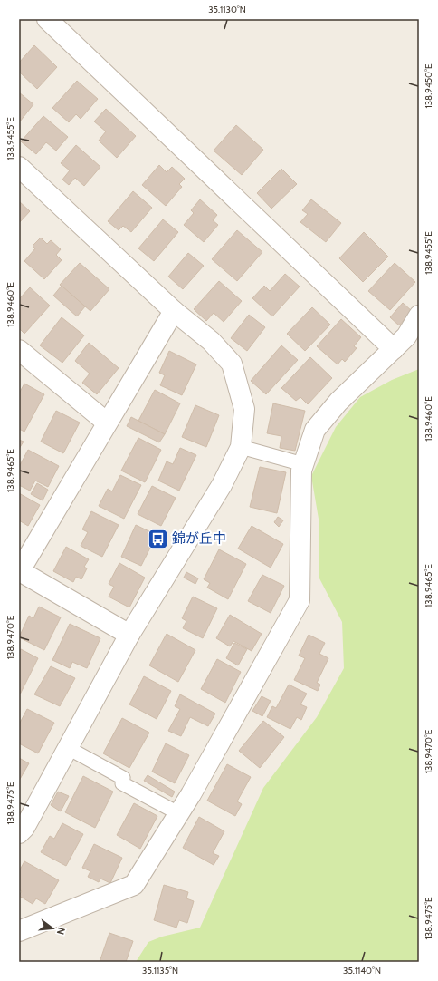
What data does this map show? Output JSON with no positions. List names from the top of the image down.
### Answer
{
  "places": {
    "bus stop": ["錦が丘中"]
  },
  "north": "right",
  "coordinates": [
    "35.1130°N",
    "138.9450°E",
    "138.9455°E",
    "138.9460°E",
    "138.9465°E",
    "138.9470°E",
    "138.9475°E",
    "35.1135°N",
    "35.1140°N"
  ]
}
